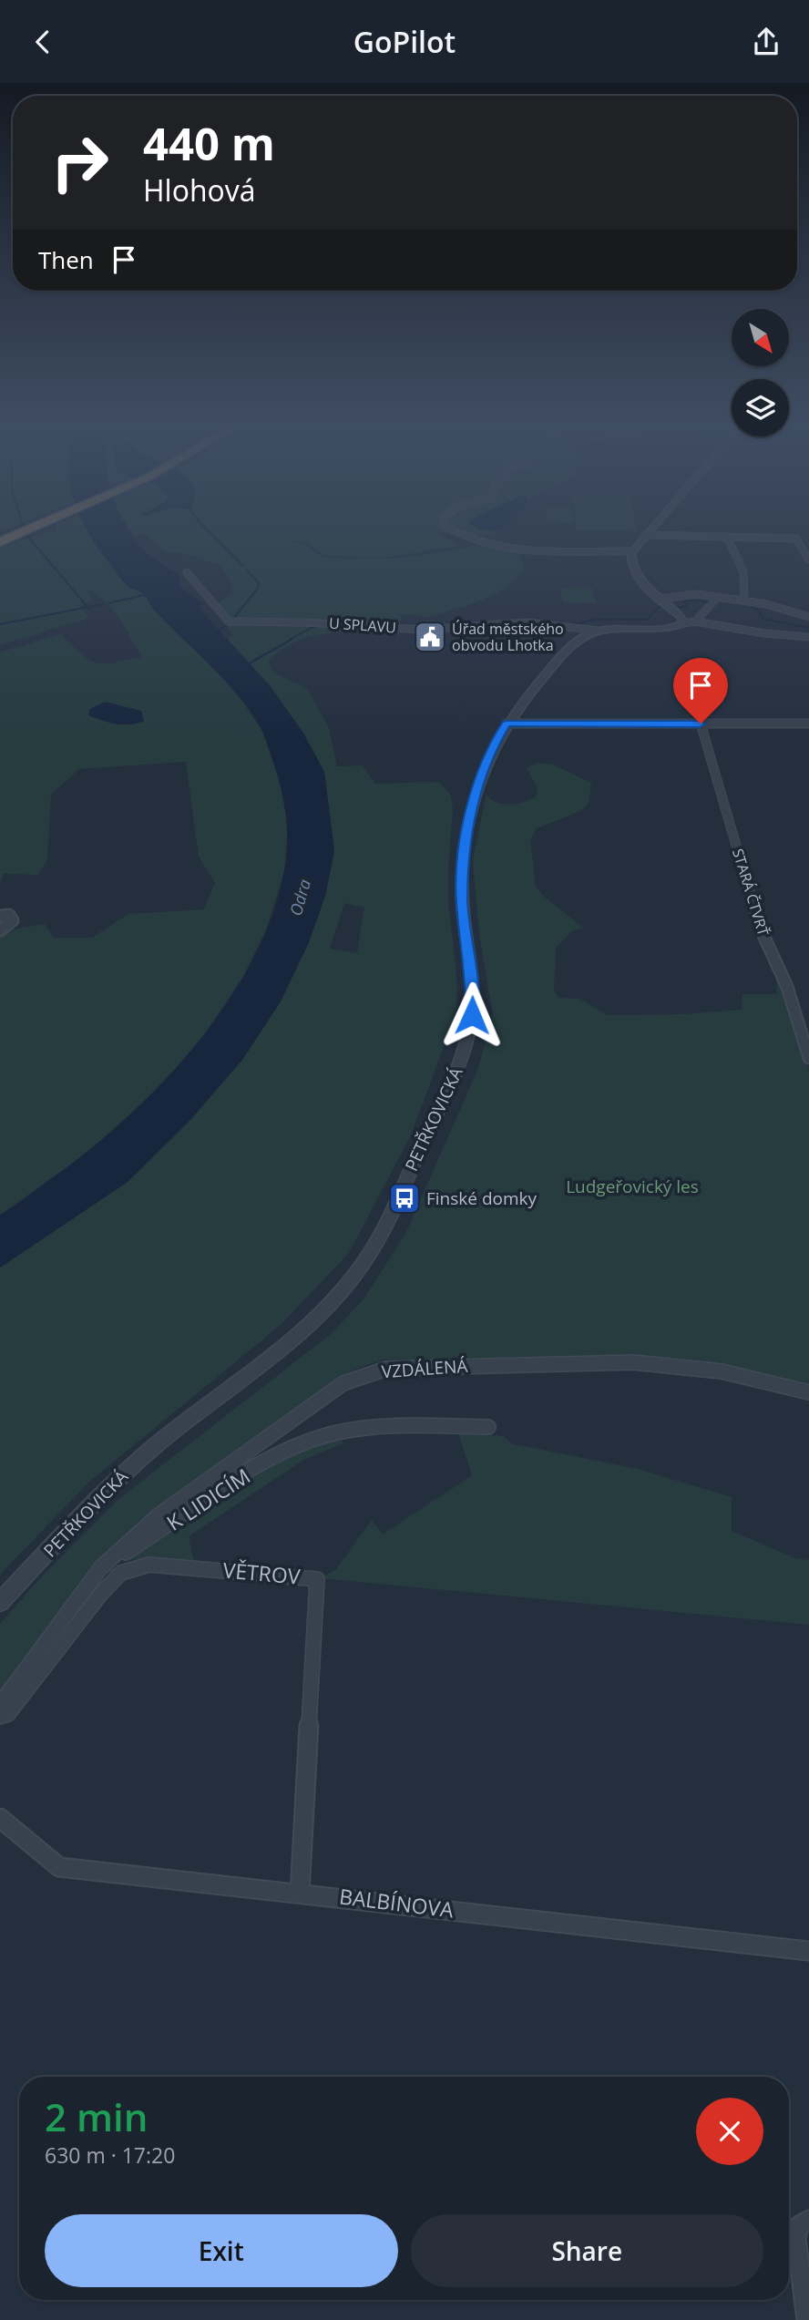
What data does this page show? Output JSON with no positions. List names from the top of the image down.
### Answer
{
  "streets": {
    "street": [
      "U SPLAVU",
      "STARÁ ČTVRŤ",
      "PETŘKOVICKÁ",
      "VZDÁLENÁ",
      "K LIDICÍM",
      "VĚTROV",
      "BALBÍNOVA"
    ]
  },
  "crossings": [
    ["U SPLAVU", "PETŘKOVICKÁ"],
    ["VZDÁLENÁ", "K LIDICÍM"],
    ["VĚTROV", "BALBÍNOVA"]
  ],
  "water": ["Odra"],
  "parks": ["Ludgeřovický les"],
  "places": {
    "public building": ["Úřad městského obvodu Lhotka"],
    "bus stop": ["Finské domky"]
  },
  "north": "bottom right",
  "page": {
    "header": "GoPilot",
    "turn": ["440 m", "Hlohová"],
    "then": "Then",
    "heading": ["2 min", "630 m · 17:20"],
    "buttons": ["Exit", "Share"]
  }
}
